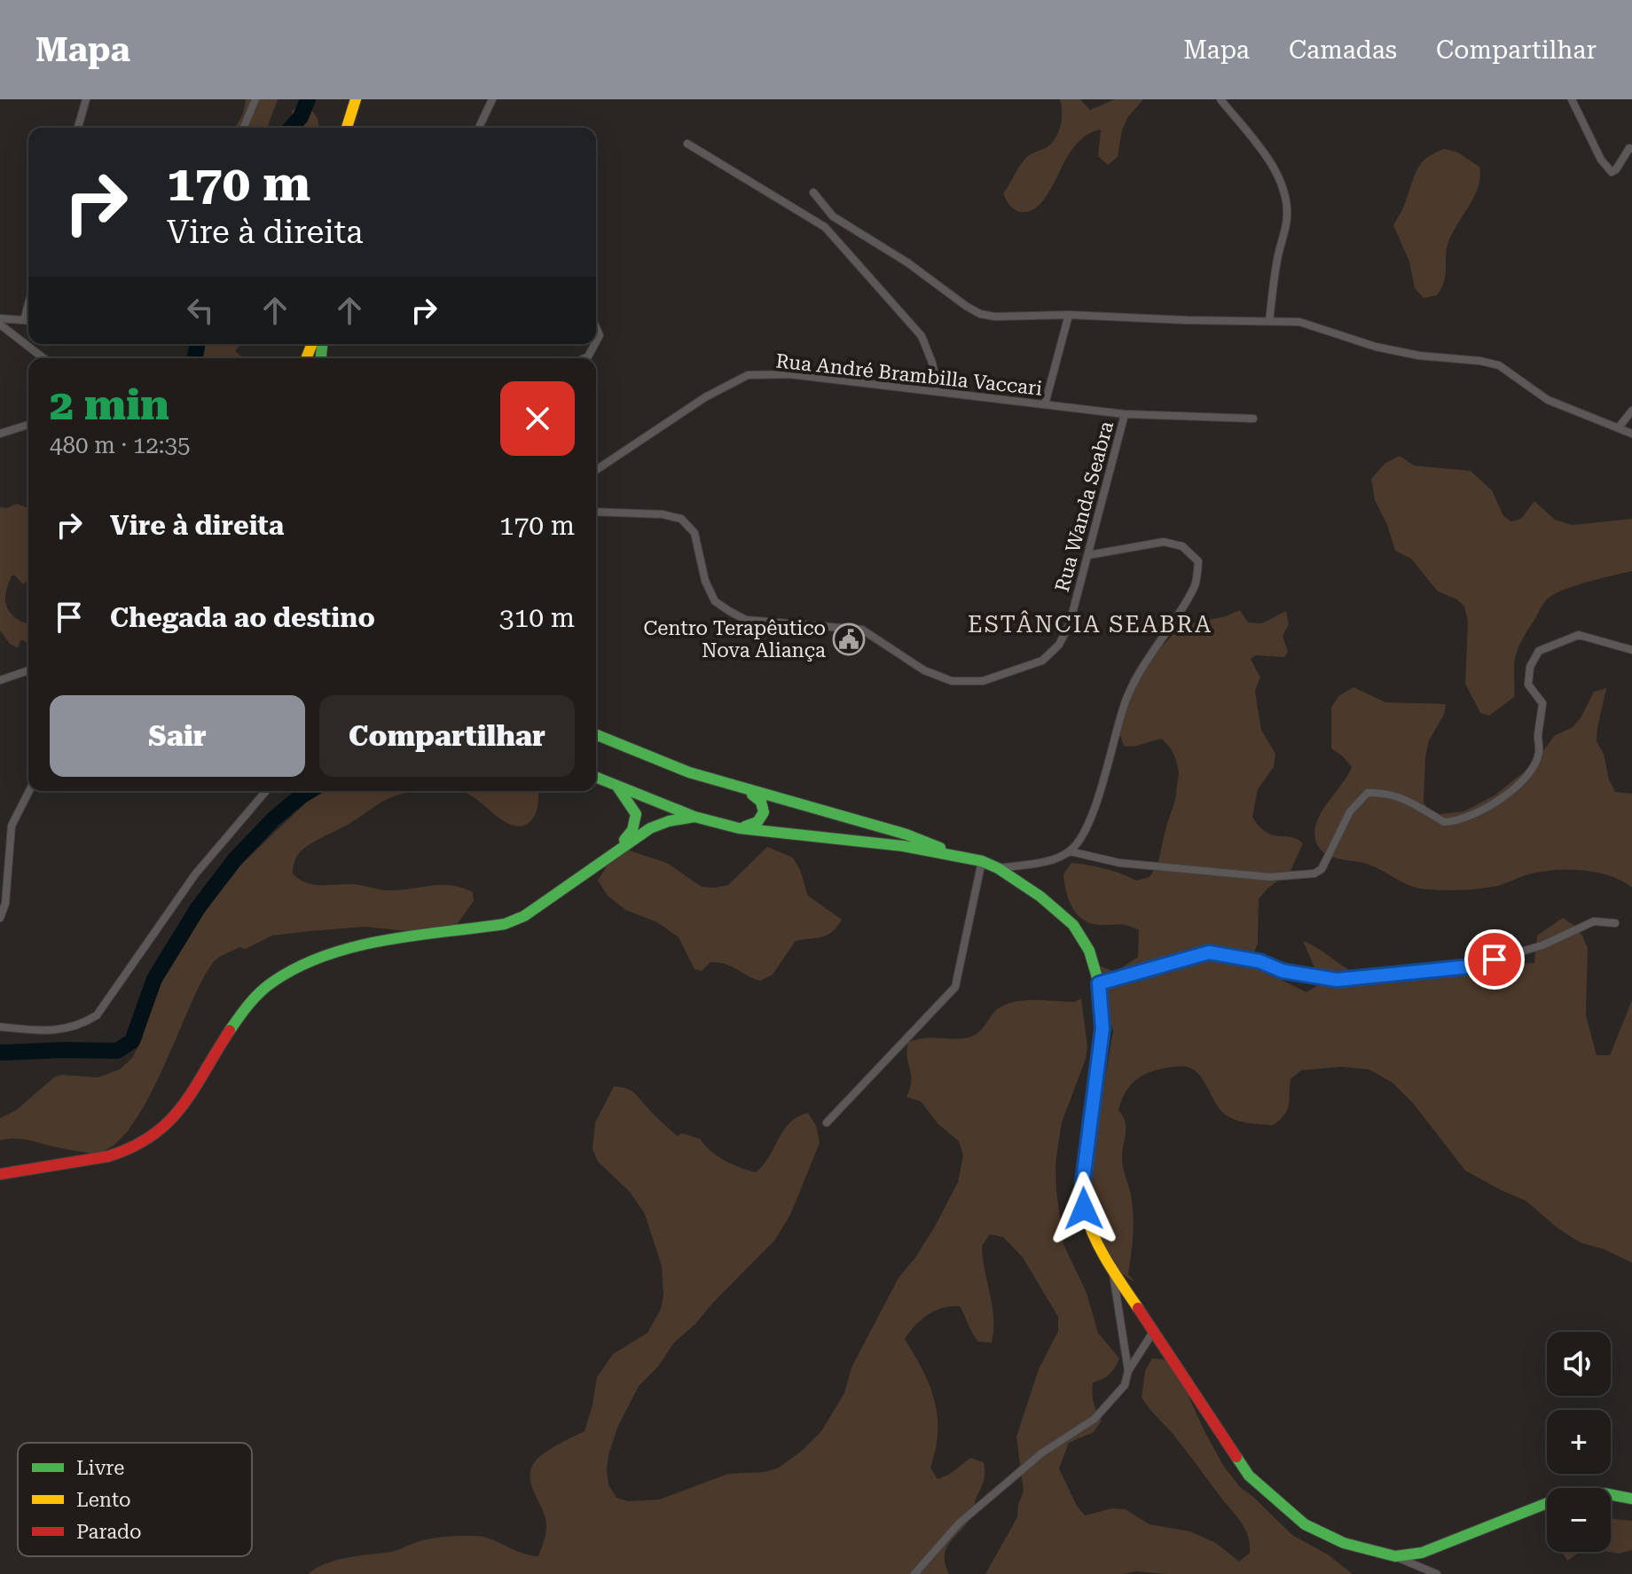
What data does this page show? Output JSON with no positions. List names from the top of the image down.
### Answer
{
  "streets": {
    "street": ["Rua André Brambilla Vaccari", "Rua Wanda Seabra"]
  },
  "crossings": [
    ["Rua André Brambilla Vaccari", "Rua Wanda Seabra"]
  ],
  "districts": ["ESTÂNCIA SEABRA"],
  "places": {
    "public building": ["Centro Terapêutico Nova Aliança"]
  },
  "legend": ["Livre", "Lento", "Parado"],
  "page": {
    "header": "Mapa",
    "nav": ["Mapa", "Camadas", "Compartilhar"],
    "turn": ["170 m", "Vire à direita"],
    "heading": ["2 min", "480 m · 12:35"],
    "list": [
      {
        "name": "Vire à direita",
        "value": "170 m"
      },
      {
        "name": "Chegada ao destino",
        "value": "310 m"
      }
    ],
    "buttons": ["Sair", "Compartilhar"],
    "map_buttons": ["+", "−"]
  }
}
